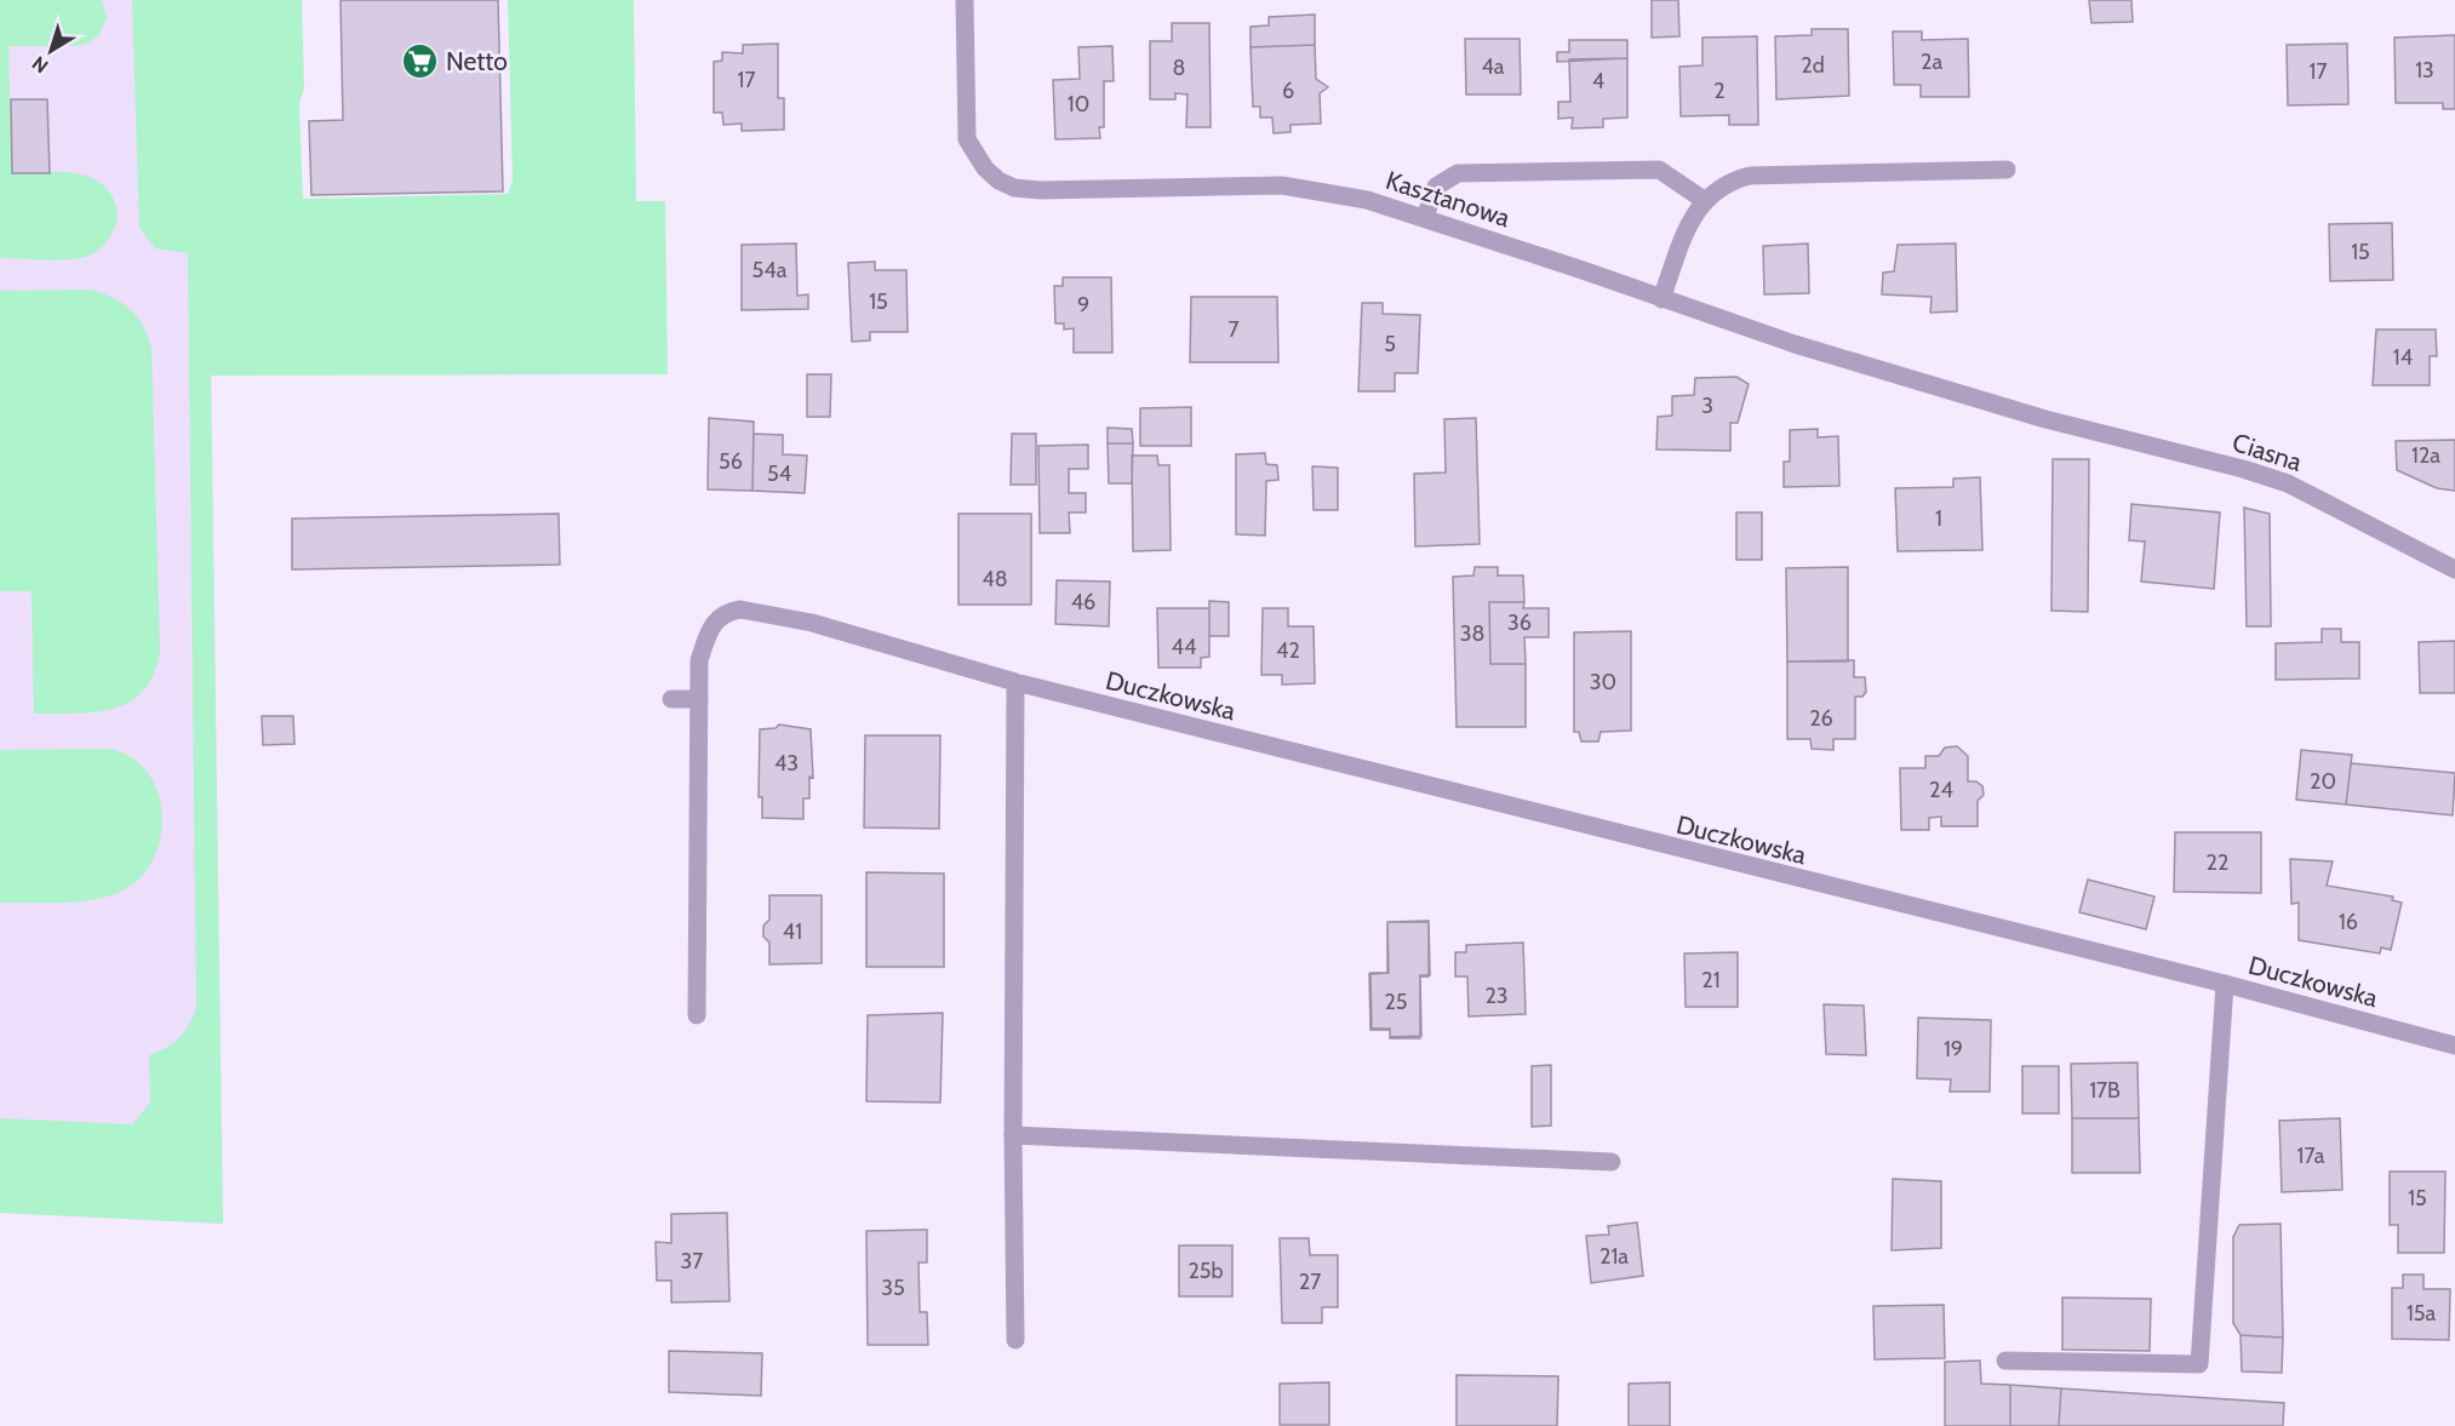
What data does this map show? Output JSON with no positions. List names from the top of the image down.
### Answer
{
  "streets": {
    "street": ["Kasztanowa", "Ciasna", "Duczkowska"]
  },
  "crossings": [
    ["Kasztanowa", "Ciasna"]
  ],
  "places": {
    "supermarket": ["Netto"]
  },
  "house_numbers": [
    "2a",
    "2d",
    "4a",
    "8",
    "13",
    "17",
    "17",
    "4",
    "6",
    "2",
    "10",
    "15",
    "54a",
    "15",
    "9",
    "7",
    "5",
    "14",
    "3",
    "12a",
    "56",
    "54",
    "1",
    "48",
    "46",
    "36",
    "38",
    "44",
    "42",
    "30",
    "26",
    "43",
    "20",
    "24",
    "22",
    "16",
    "41",
    "21",
    "23",
    "25",
    "19",
    "17B",
    "17a",
    "15",
    "21a",
    "37",
    "25b",
    "27",
    "35",
    "15a"
  ],
  "north": "bottom left"
}
